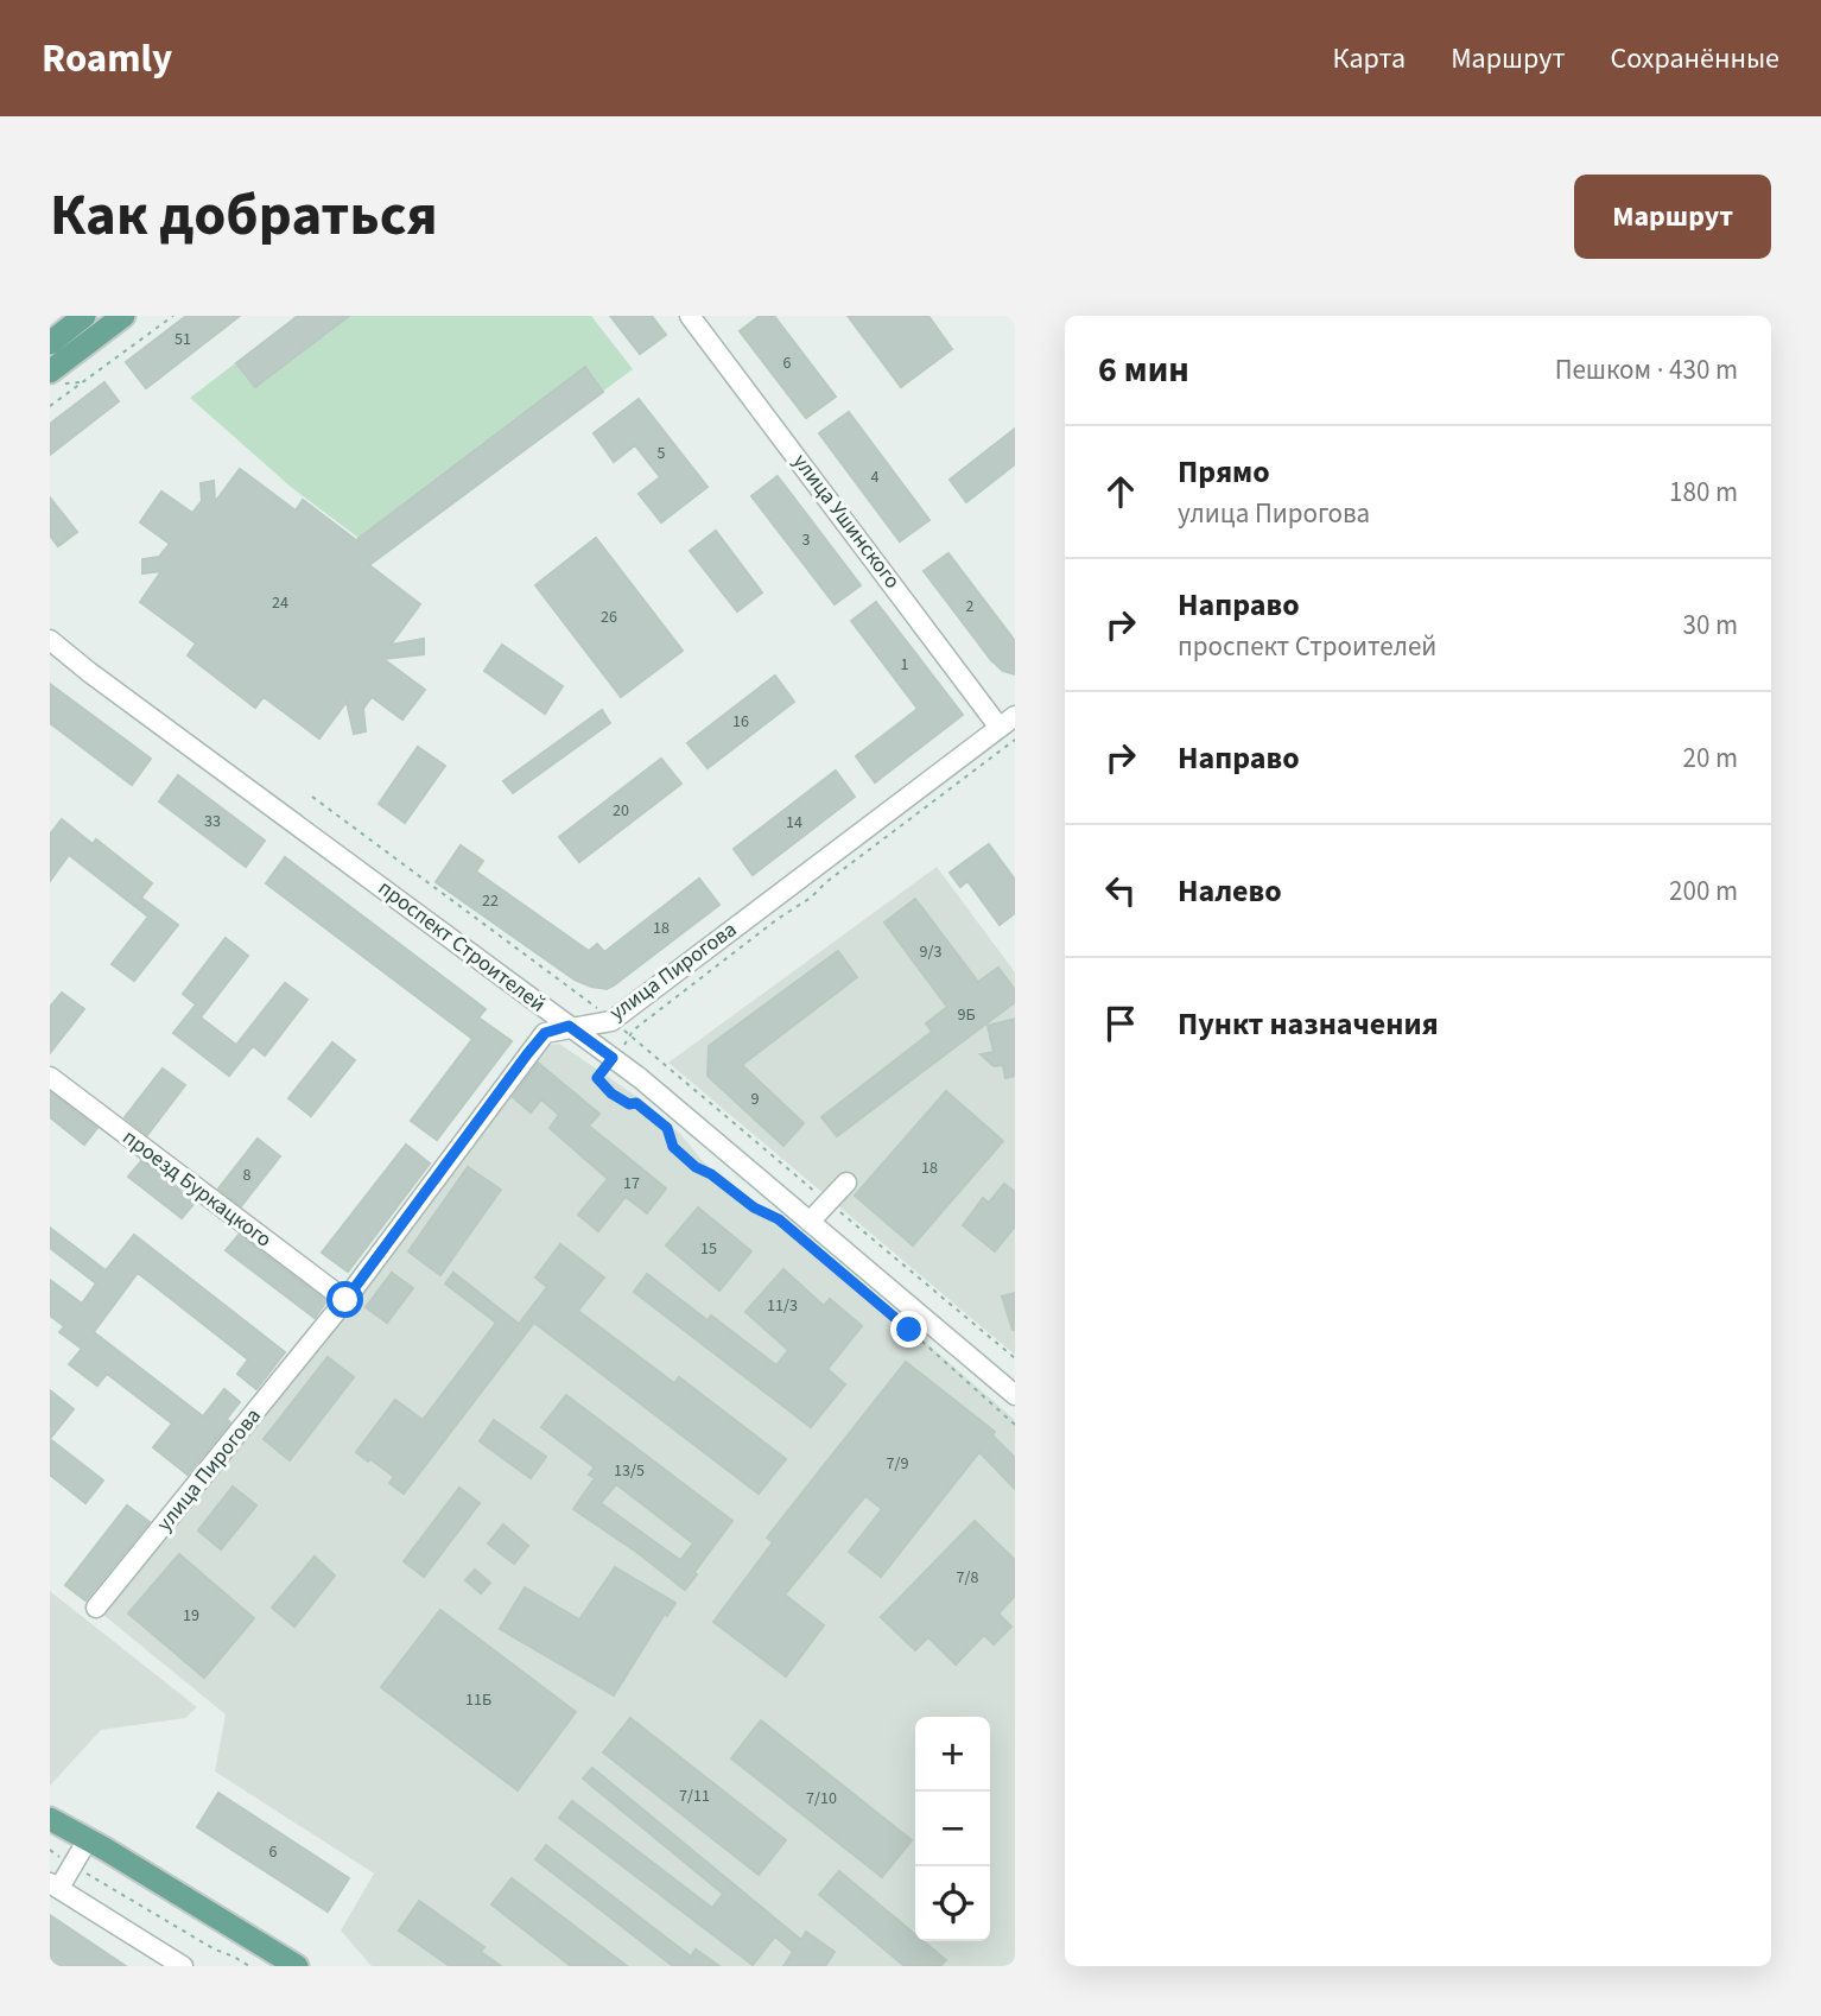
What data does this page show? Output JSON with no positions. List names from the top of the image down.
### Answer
{
  "streets": {
    "street": [
      "улица Ушинского",
      "проспект Строителей",
      "улица Пирогова",
      "проезд Буркацкого"
    ]
  },
  "crossings": [
    ["улица Ушинского", "улица Пирогова"],
    ["проспект Строителей", "улица Пирогова"],
    ["улица Пирогова", "проезд Буркацкого"]
  ],
  "house_numbers": [
    "51",
    "6",
    "5",
    "4",
    "3",
    "24",
    "2",
    "26",
    "1",
    "16",
    "20",
    "33",
    "14",
    "22",
    "18",
    "9/3",
    "9Б",
    "9",
    "18",
    "8",
    "17",
    "15",
    "11/3",
    "7/9",
    "13/5",
    "7/8",
    "19",
    "11Б",
    "7/11",
    "7/10",
    "6"
  ],
  "page": {
    "header": "Roamly",
    "nav": ["Карта", "Маршрут", "Сохранённые"],
    "title": "Как добраться",
    "buttons": "Маршрут",
    "heading": ["6 мин", "Пешком · 430 m"],
    "list": [
      ["Прямо", "улица Пирогова", "180 m"],
      ["Направо", "проспект Строителей", "30 m"],
      ["Направо", "20 m"],
      ["Налево", "200 m"],
      "Пункт назначения"
    ],
    "map_buttons": ["+", "−"]
  }
}
